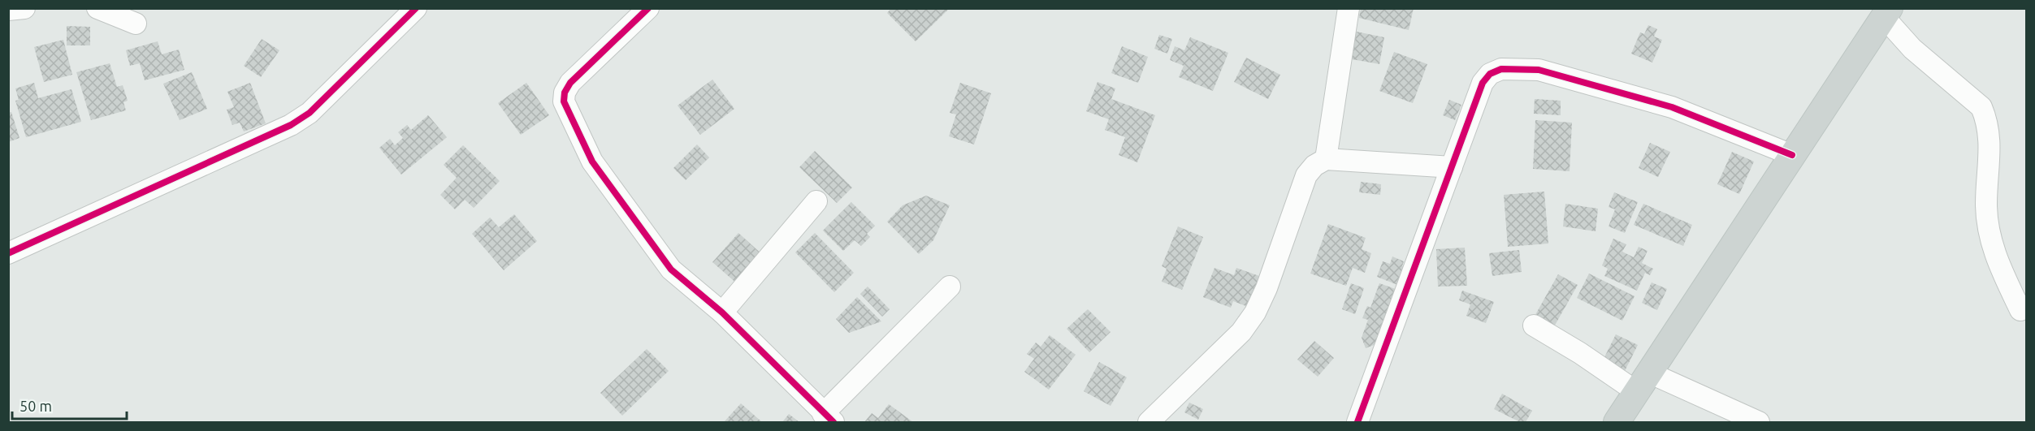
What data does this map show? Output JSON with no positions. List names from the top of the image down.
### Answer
{
  "scale_bar": "50 m"
}
